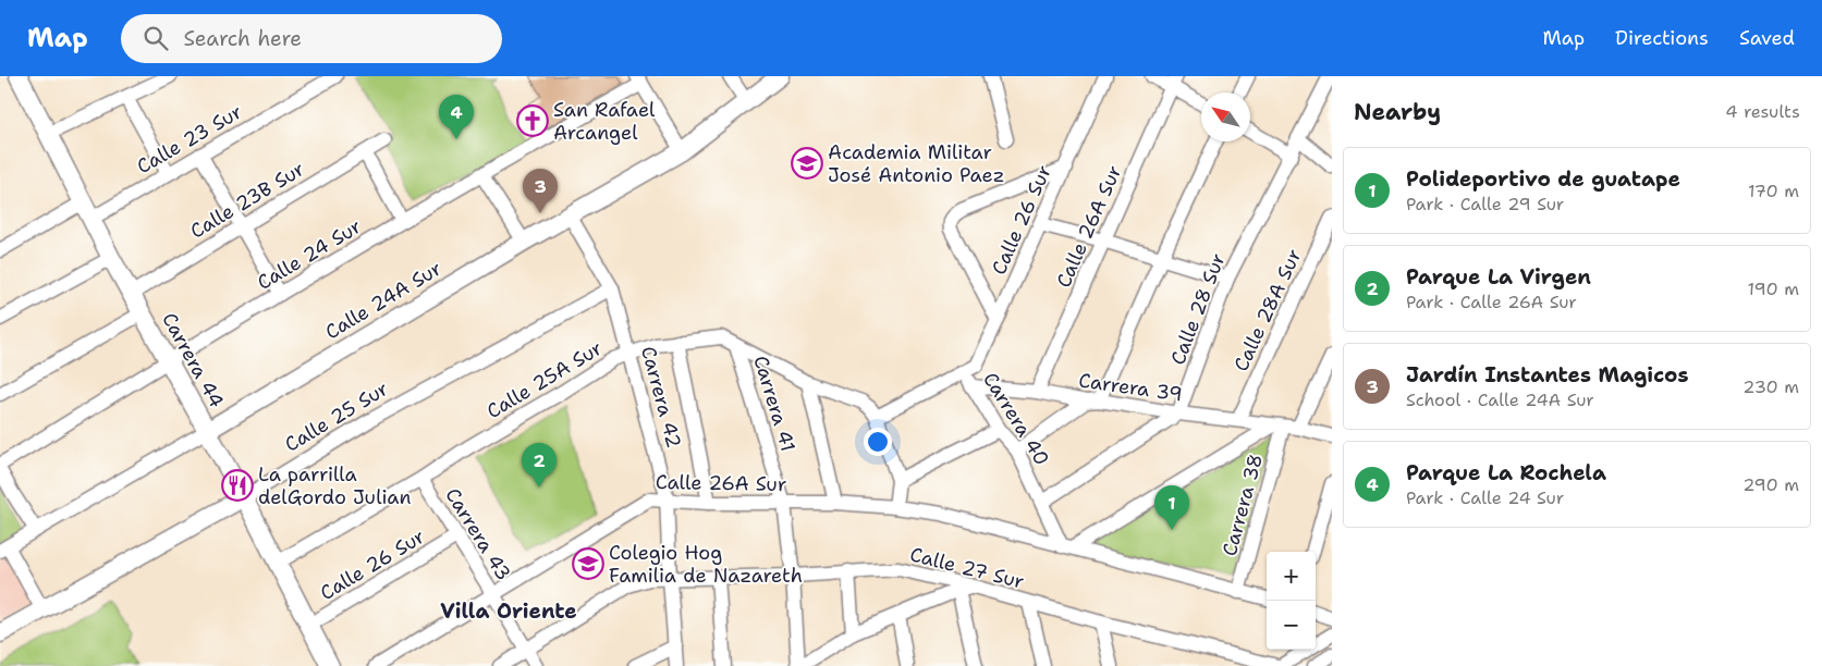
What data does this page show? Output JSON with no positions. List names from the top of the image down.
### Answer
{
  "streets": {
    "street": [
      "Calle 23 Sur",
      "Calle 23B Sur",
      "Calle 26 Sur",
      "Calle 26A Sur",
      "Calle 24 Sur",
      "Calle 24A Sur",
      "Calle 28 Sur",
      "Calle 28A Sur",
      "Carrera 44",
      "Calle 25A Sur",
      "Carrera 39",
      "Carrera 42",
      "Carrera 41",
      "Calle 25 Sur",
      "Carrera 40",
      "Carrera 38",
      "Carrera 43",
      "Calle 27 Sur"
    ]
  },
  "crossings": [
    ["Calle 23 Sur", "Carrera 44"],
    ["Calle 23B Sur", "Carrera 44"],
    ["Calle 26 Sur", "Carrera 44"],
    ["Calle 26 Sur", "Carrera 40"],
    ["Calle 26 Sur", "Carrera 43"],
    ["Calle 26A Sur", "Carrera 39"],
    ["Calle 26A Sur", "Carrera 42"],
    ["Calle 26A Sur", "Carrera 41"],
    ["Calle 26A Sur", "Carrera 40"],
    ["Calle 26A Sur", "Carrera 38"],
    ["Calle 26A Sur", "Carrera 43"],
    ["Calle 24 Sur", "Carrera 44"],
    ["Calle 24A Sur", "Carrera 44"],
    ["Calle 24A Sur", "Carrera 42"],
    ["Calle 28 Sur", "Carrera 39"],
    ["Calle 28A Sur", "Carrera 39"],
    ["Carrera 44", "Calle 25A Sur"],
    ["Carrera 44", "Calle 25 Sur"],
    ["Calle 25A Sur", "Carrera 42"],
    ["Calle 25A Sur", "Carrera 41"],
    ["Calle 25A Sur", "Carrera 43"],
    ["Carrera 39", "Carrera 40"],
    ["Carrera 39", "Carrera 38"],
    ["Carrera 42", "Calle 25 Sur"],
    ["Carrera 42", "Calle 27 Sur"],
    ["Carrera 41", "Calle 27 Sur"],
    ["Carrera 43", "Calle 27 Sur"]
  ],
  "districts": ["Villa Oriente"],
  "places": {
    "church": ["San Rafael Arcangel"],
    "school or university": ["Academia Militar José Antonio Paez", "Colegio Hog Familia de Nazareth"],
    "restaurant": ["La parrilla delGordo Julian"]
  },
  "north": "top left",
  "page": {
    "header": "Map",
    "search": "Search here",
    "nav": ["Map", "Directions", "Saved"],
    "heading": ["Nearby", "4 results"],
    "pins": [
      "4",
      "3",
      "2",
      "1"
    ],
    "list": [
      {
        "mark": "1",
        "name": "Polideportivo de guatape",
        "note": "Park · Calle 29 Sur",
        "value": "170 m"
      },
      {
        "mark": "2",
        "name": "Parque La Virgen",
        "note": "Park · Calle 26A Sur",
        "value": "190 m"
      },
      {
        "mark": "3",
        "name": "Jardín Instantes Magicos",
        "note": "School · Calle 24A Sur",
        "value": "230 m"
      },
      {
        "mark": "4",
        "name": "Parque La Rochela",
        "note": "Park · Calle 24 Sur",
        "value": "290 m"
      }
    ],
    "map_buttons": ["+", "−"]
  }
}
